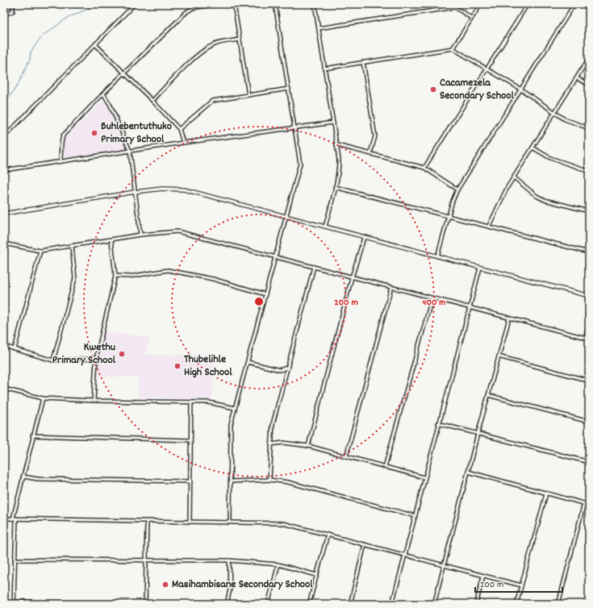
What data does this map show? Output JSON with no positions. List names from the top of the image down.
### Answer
{
  "places": [
    "Cacamezela Secondary School",
    "Buhlebentuthuko Primary School",
    "Kwethu Primary School",
    "Thubelihle High School",
    "Masihambisane Secondary School"
  ],
  "scale_bar": "200 m",
  "rings": ["200 m", "400 m"]
}
